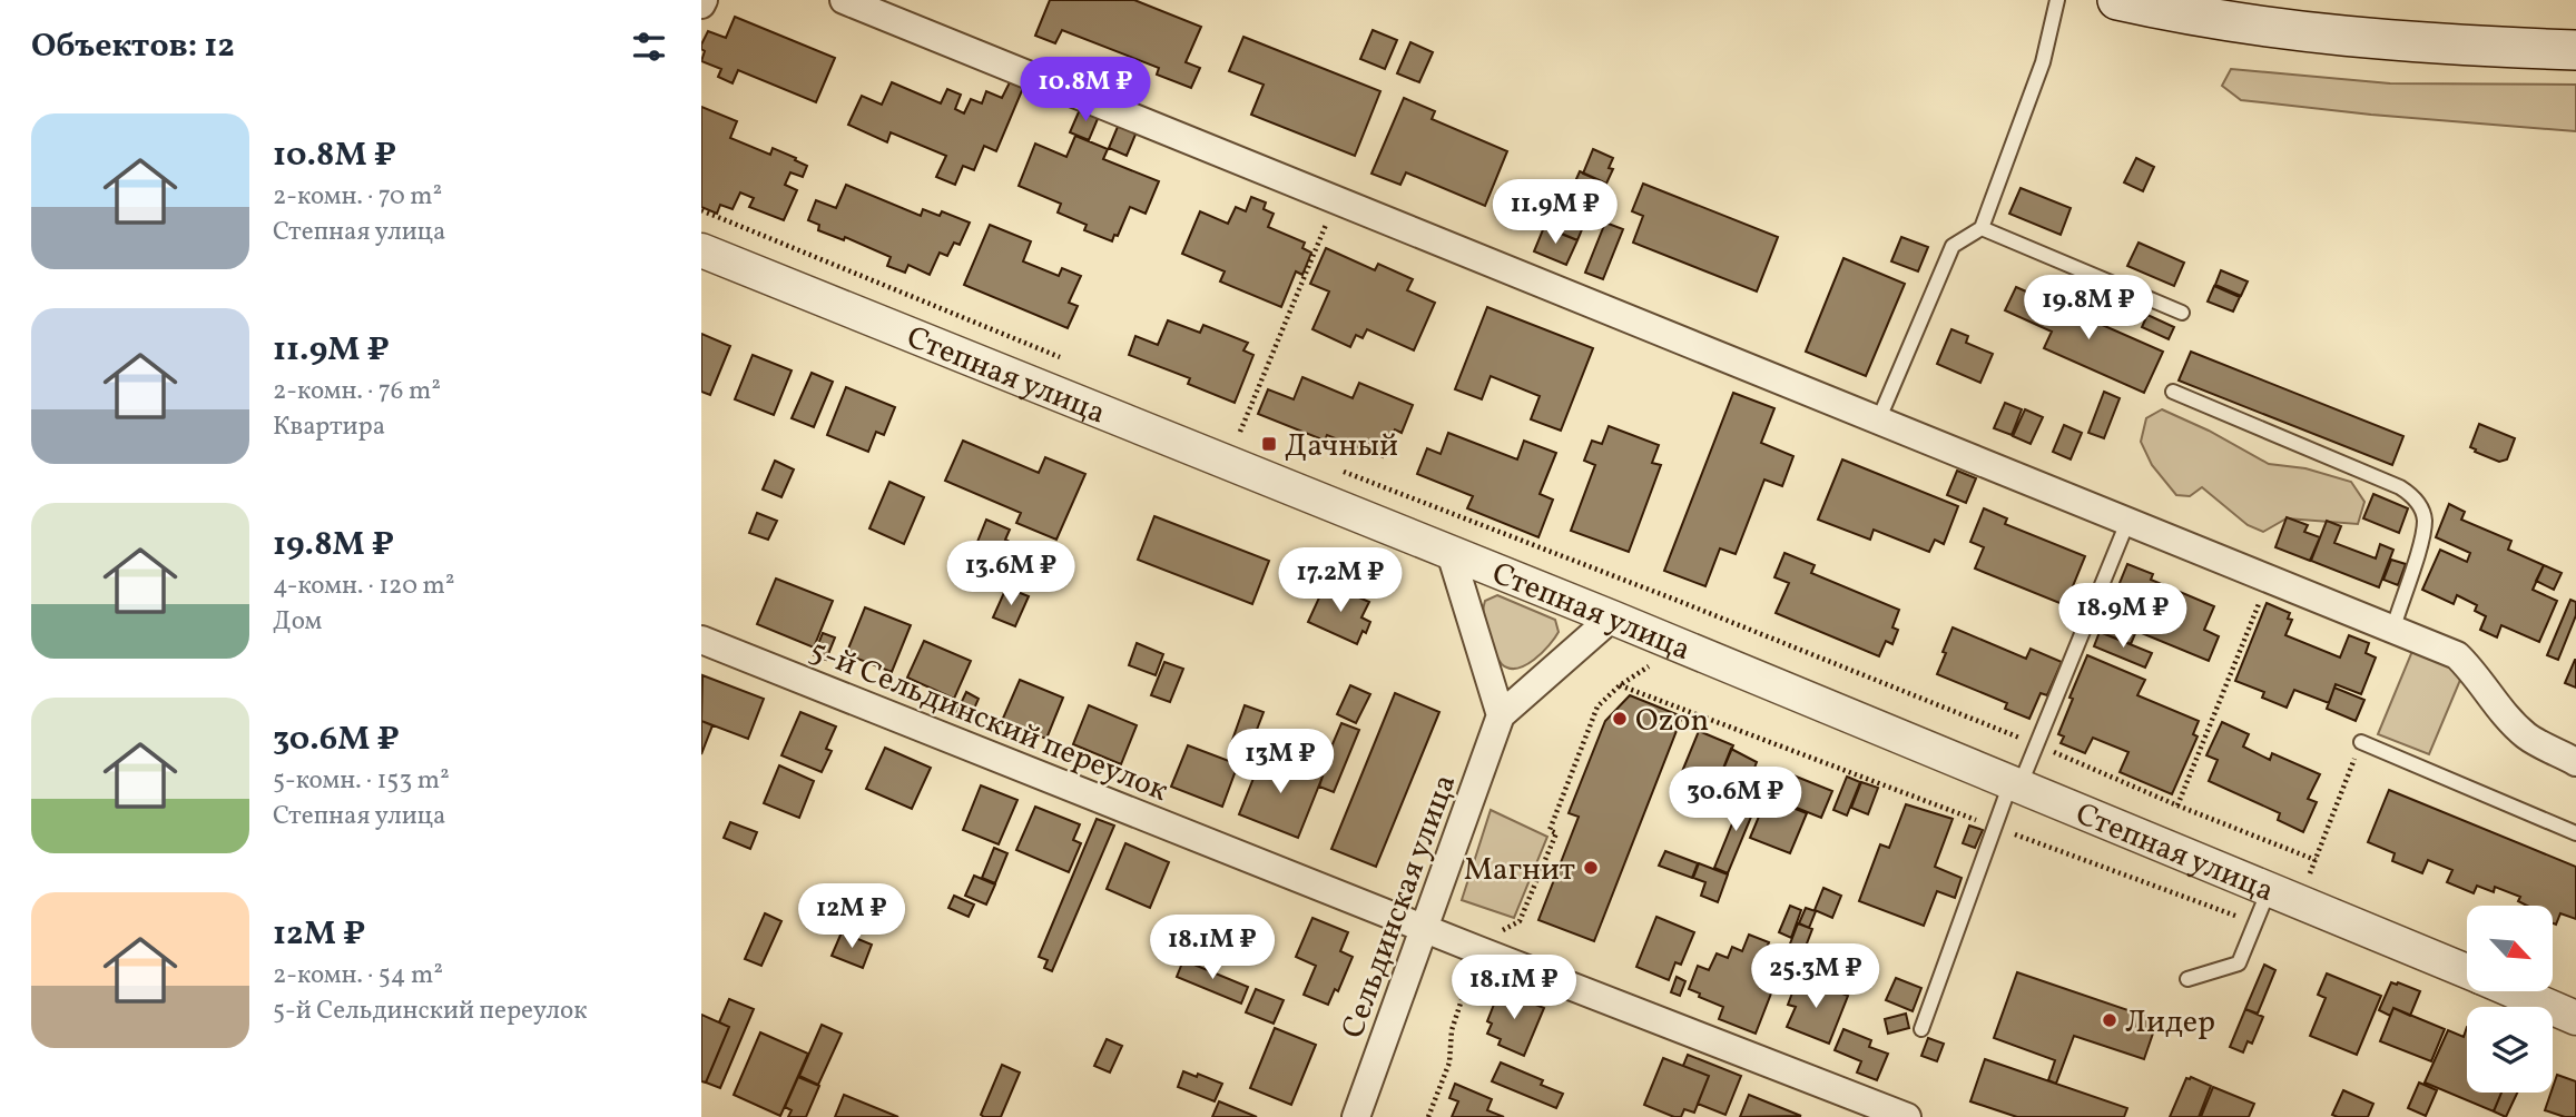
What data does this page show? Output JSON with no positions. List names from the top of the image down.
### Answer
{
  "streets": {
    "street": ["Степная улица", "5-й Сельдинский переулок", "Сельдинская улица"]
  },
  "crossings": [
    ["Степная улица", "Сельдинская улица"],
    ["5-й Сельдинский переулок", "Сельдинская улица"]
  ],
  "places": {
    "transit": ["Дачный"],
    "other": ["Ozon", "Магнит", "Лидер"]
  },
  "north": "bottom right",
  "page": {
    "heading": "Объектов: 12",
    "price": [
      "10.8M ₽",
      "11.9M ₽",
      "19.8M ₽",
      "13.6M ₽",
      "17.2M ₽",
      "18.9M ₽",
      "13M ₽",
      "30.6M ₽",
      "12M ₽",
      "18.1M ₽",
      "25.3M ₽",
      "18.1M ₽"
    ],
    "list": [
      {
        "name": "10.8M ₽",
        "note": "2-комн. · 70 m² · Степная улица"
      },
      {
        "name": "11.9M ₽",
        "note": "2-комн. · 76 m² · Квартира"
      },
      {
        "name": "19.8M ₽",
        "note": "4-комн. · 120 m² · Дом"
      },
      {
        "name": "30.6M ₽",
        "note": "5-комн. · 153 m² · Степная улица"
      },
      {
        "name": "12M ₽",
        "note": "2-комн. · 54 m² · 5-й Сельдинский переулок"
      }
    ]
  }
}
